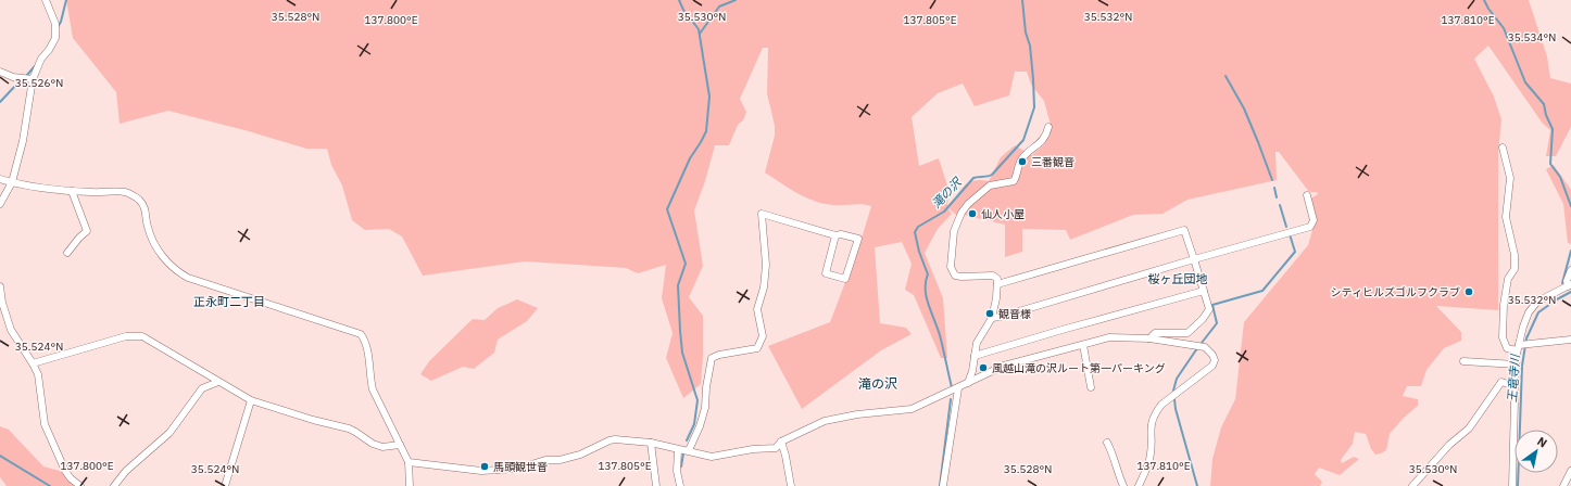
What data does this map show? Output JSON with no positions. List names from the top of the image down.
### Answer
{
  "districts": ["桜ヶ丘団地", "正永町二丁目", "滝の沢"],
  "water": ["滝の沢", "王竜寺川"],
  "places": [
    "三番観音",
    "仙人小屋",
    "シティヒルズゴルフクラブ",
    "観音様",
    "風越山滝の沢ルート第一パーキング",
    "馬頭観世音"
  ],
  "north": "top right",
  "coordinates": [
    "35.528°N",
    "35.530°N",
    "35.532°N",
    "137.800°E",
    "137.805°E",
    "137.810°E",
    "35.534°N",
    "35.526°N",
    "35.524°N"
  ]
}
